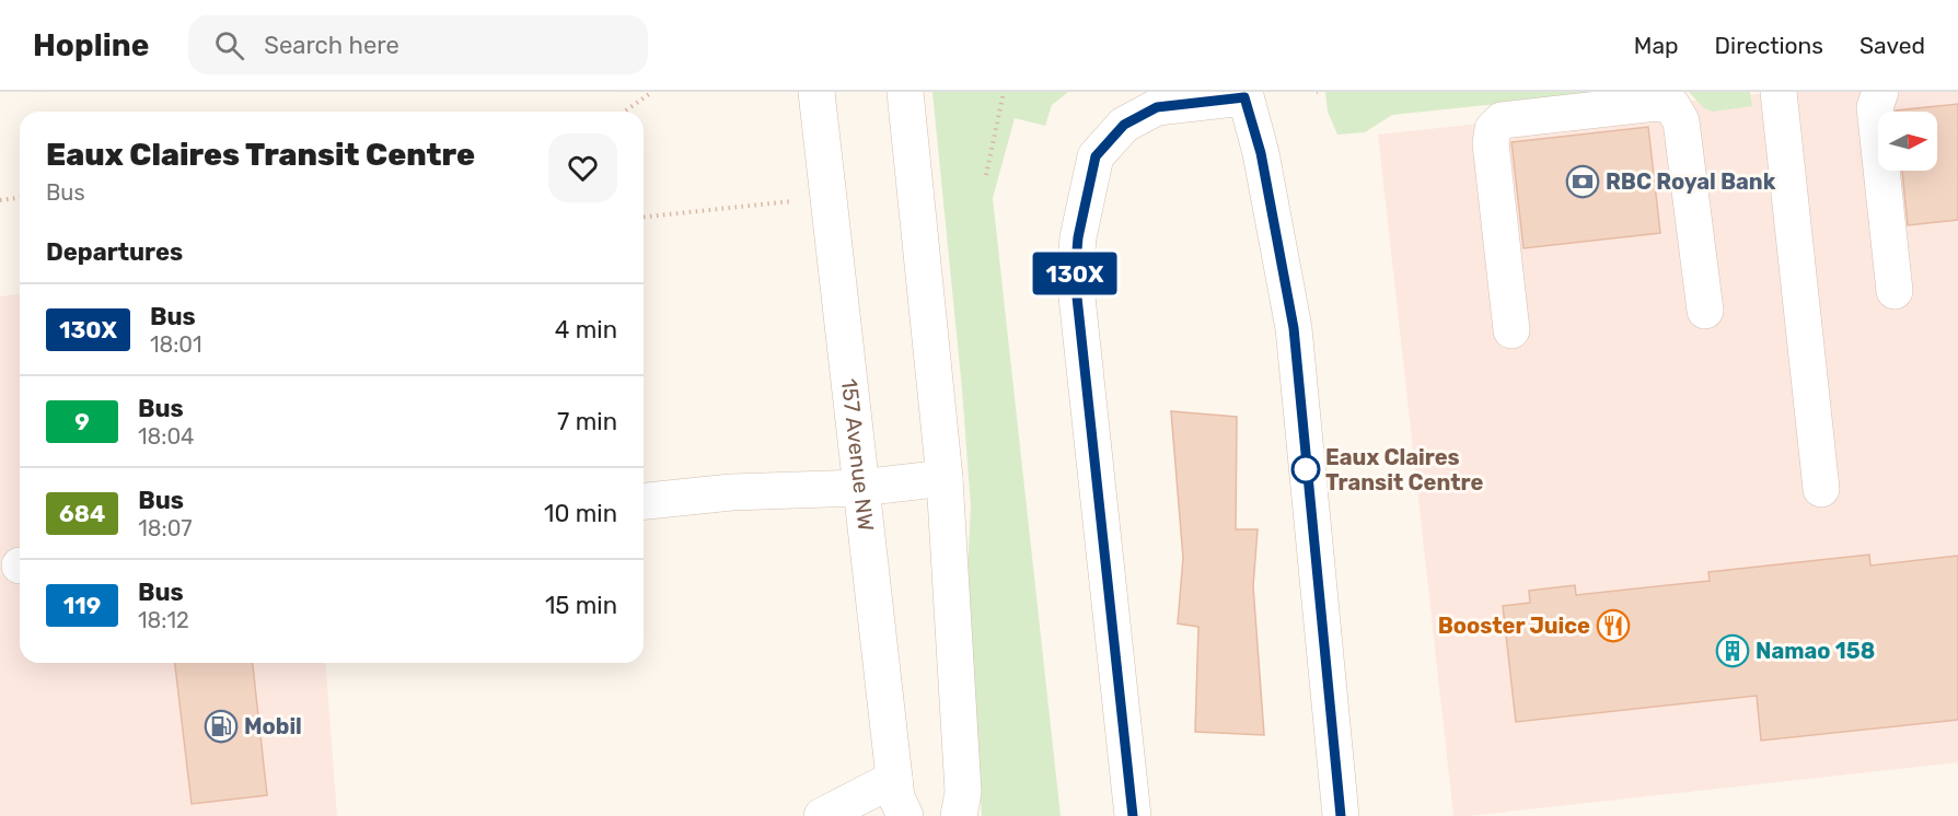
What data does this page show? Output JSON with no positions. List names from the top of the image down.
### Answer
{
  "streets": {
    "street": ["157 Avenue NW"]
  },
  "places": {
    "bank": ["RBC Royal Bank"],
    "other": ["Eaux Claires Transit Centre"],
    "restaurant": ["Booster Juice"],
    "building": ["Namao 158"],
    "fuel station": ["Mobil"]
  },
  "lines": ["bus line 130X"],
  "north": "right",
  "page": {
    "header": "Hopline",
    "search": "Search here",
    "nav": ["Map", "Directions", "Saved"],
    "on_map": "130X",
    "heading": [
      ["Eaux Claires Transit Centre", "Bus"],
      "Departures"
    ],
    "list": [
      {
        "mark": "130X",
        "name": "Bus",
        "note": "18:01",
        "value": "4 min"
      },
      {
        "mark": "9",
        "name": "Bus",
        "note": "18:04",
        "value": "7 min"
      },
      {
        "mark": "684",
        "name": "Bus",
        "note": "18:07",
        "value": "10 min"
      },
      {
        "mark": "119",
        "name": "Bus",
        "note": "18:12",
        "value": "15 min"
      }
    ]
  }
}
